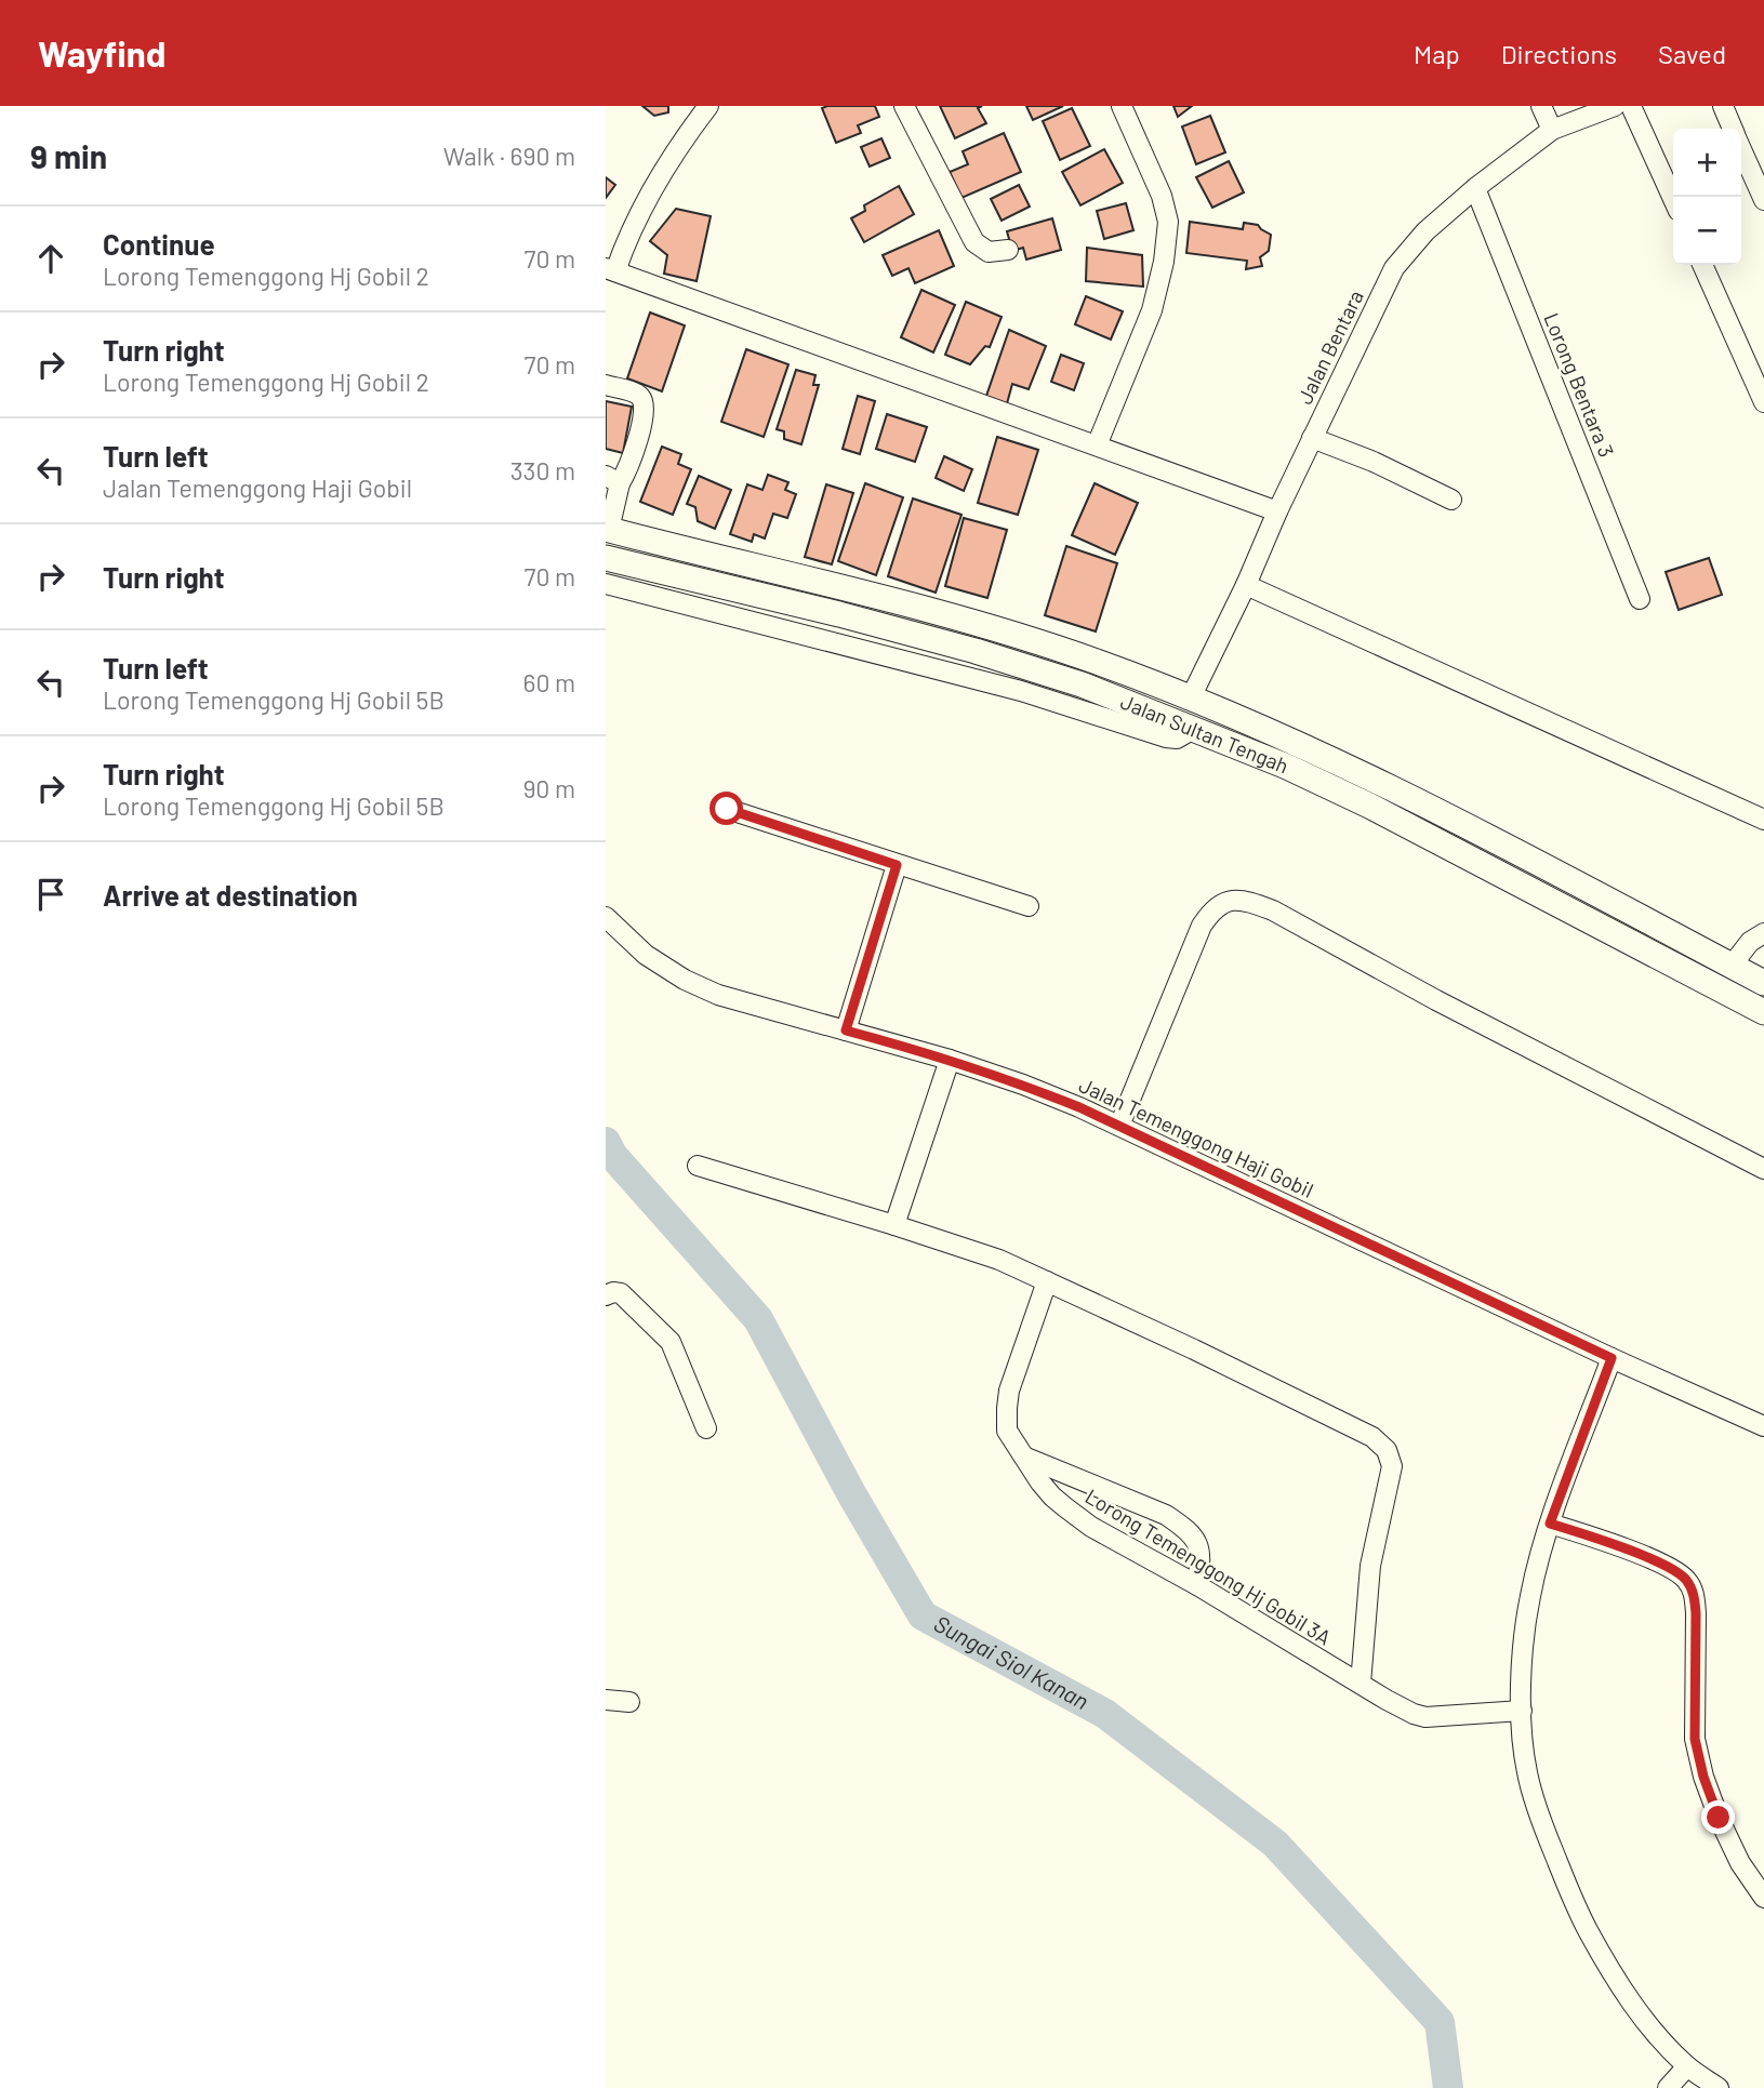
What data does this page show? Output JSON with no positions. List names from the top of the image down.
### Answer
{
  "streets": {
    "main road": ["Jalan Sultan Tengah"],
    "street": [
      "Jalan Bentara",
      "Lorong Bentara 3",
      "Jalan Temenggong Haji Gobil",
      "Lorong Temenggong Hj Gobil 3A"
    ]
  },
  "crossings": [
    ["Jalan Bentara", "Lorong Bentara 3"],
    ["Jalan Bentara", "Jalan Sultan Tengah"]
  ],
  "water": ["Sungai Siol Kanan"],
  "page": {
    "header": "Wayfind",
    "nav": ["Map", "Directions", "Saved"],
    "heading": ["9 min", "Walk · 690 m"],
    "map_buttons": ["+", "−"],
    "list": [
      ["Continue", "Lorong Temenggong Hj Gobil 2", "70 m"],
      ["Turn right", "Lorong Temenggong Hj Gobil 2", "70 m"],
      ["Turn left", "Jalan Temenggong Haji Gobil", "330 m"],
      ["Turn right", "70 m"],
      ["Turn left", "Lorong Temenggong Hj Gobil 5B", "60 m"],
      ["Turn right", "Lorong Temenggong Hj Gobil 5B", "90 m"],
      "Arrive at destination"
    ]
  }
}
